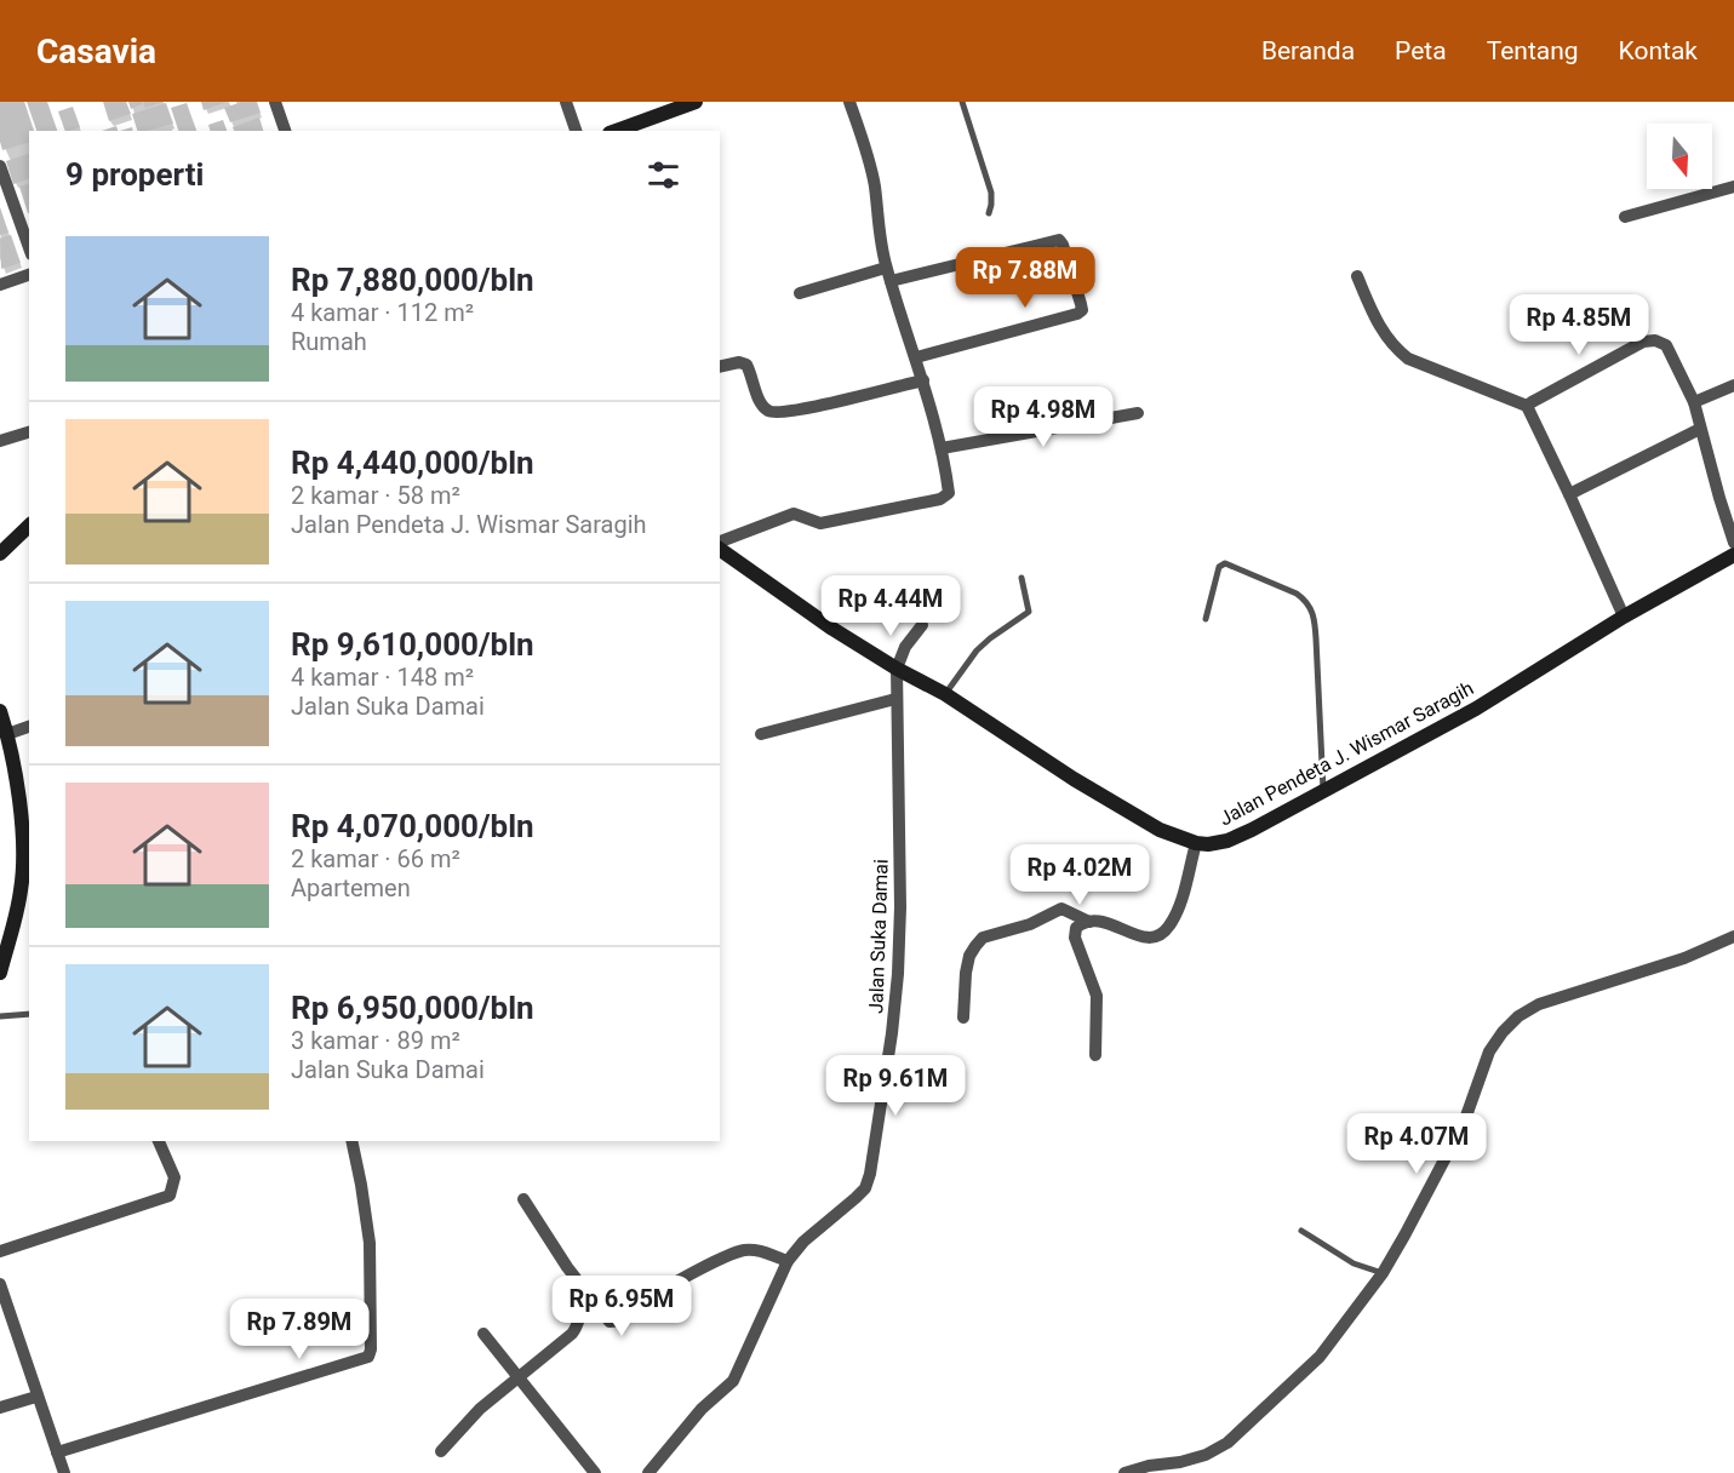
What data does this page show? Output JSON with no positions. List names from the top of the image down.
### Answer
{
  "streets": {
    "street": ["Jalan Pendeta J. Wismar Saragih", "Jalan Suka Damai"]
  },
  "crossings": [
    ["Jalan Pendeta J. Wismar Saragih", "Jalan Suka Damai"]
  ],
  "north": "bottom",
  "page": {
    "header": "Casavia",
    "nav": [
      "Beranda",
      "Peta",
      "Tentang",
      "Kontak"
    ],
    "heading": "9 properti",
    "list": [
      {
        "name": "Rp 7,880,000/bln",
        "note": "4 kamar · 112 m² · Rumah"
      },
      {
        "name": "Rp 4,440,000/bln",
        "note": "2 kamar · 58 m² · Jalan Pendeta J. Wismar Saragih"
      },
      {
        "name": "Rp 9,610,000/bln",
        "note": "4 kamar · 148 m² · Jalan Suka Damai"
      },
      {
        "name": "Rp 4,070,000/bln",
        "note": "2 kamar · 66 m² · Apartemen"
      },
      {
        "name": "Rp 6,950,000/bln",
        "note": "3 kamar · 89 m² · Jalan Suka Damai"
      }
    ],
    "price": [
      "Rp 7.88M",
      "Rp 4.85M",
      "Rp 4.98M",
      "Rp 4.44M",
      "Rp 4.02M",
      "Rp 9.61M",
      "Rp 4.07M",
      "Rp 6.95M",
      "Rp 7.89M"
    ]
  }
}
